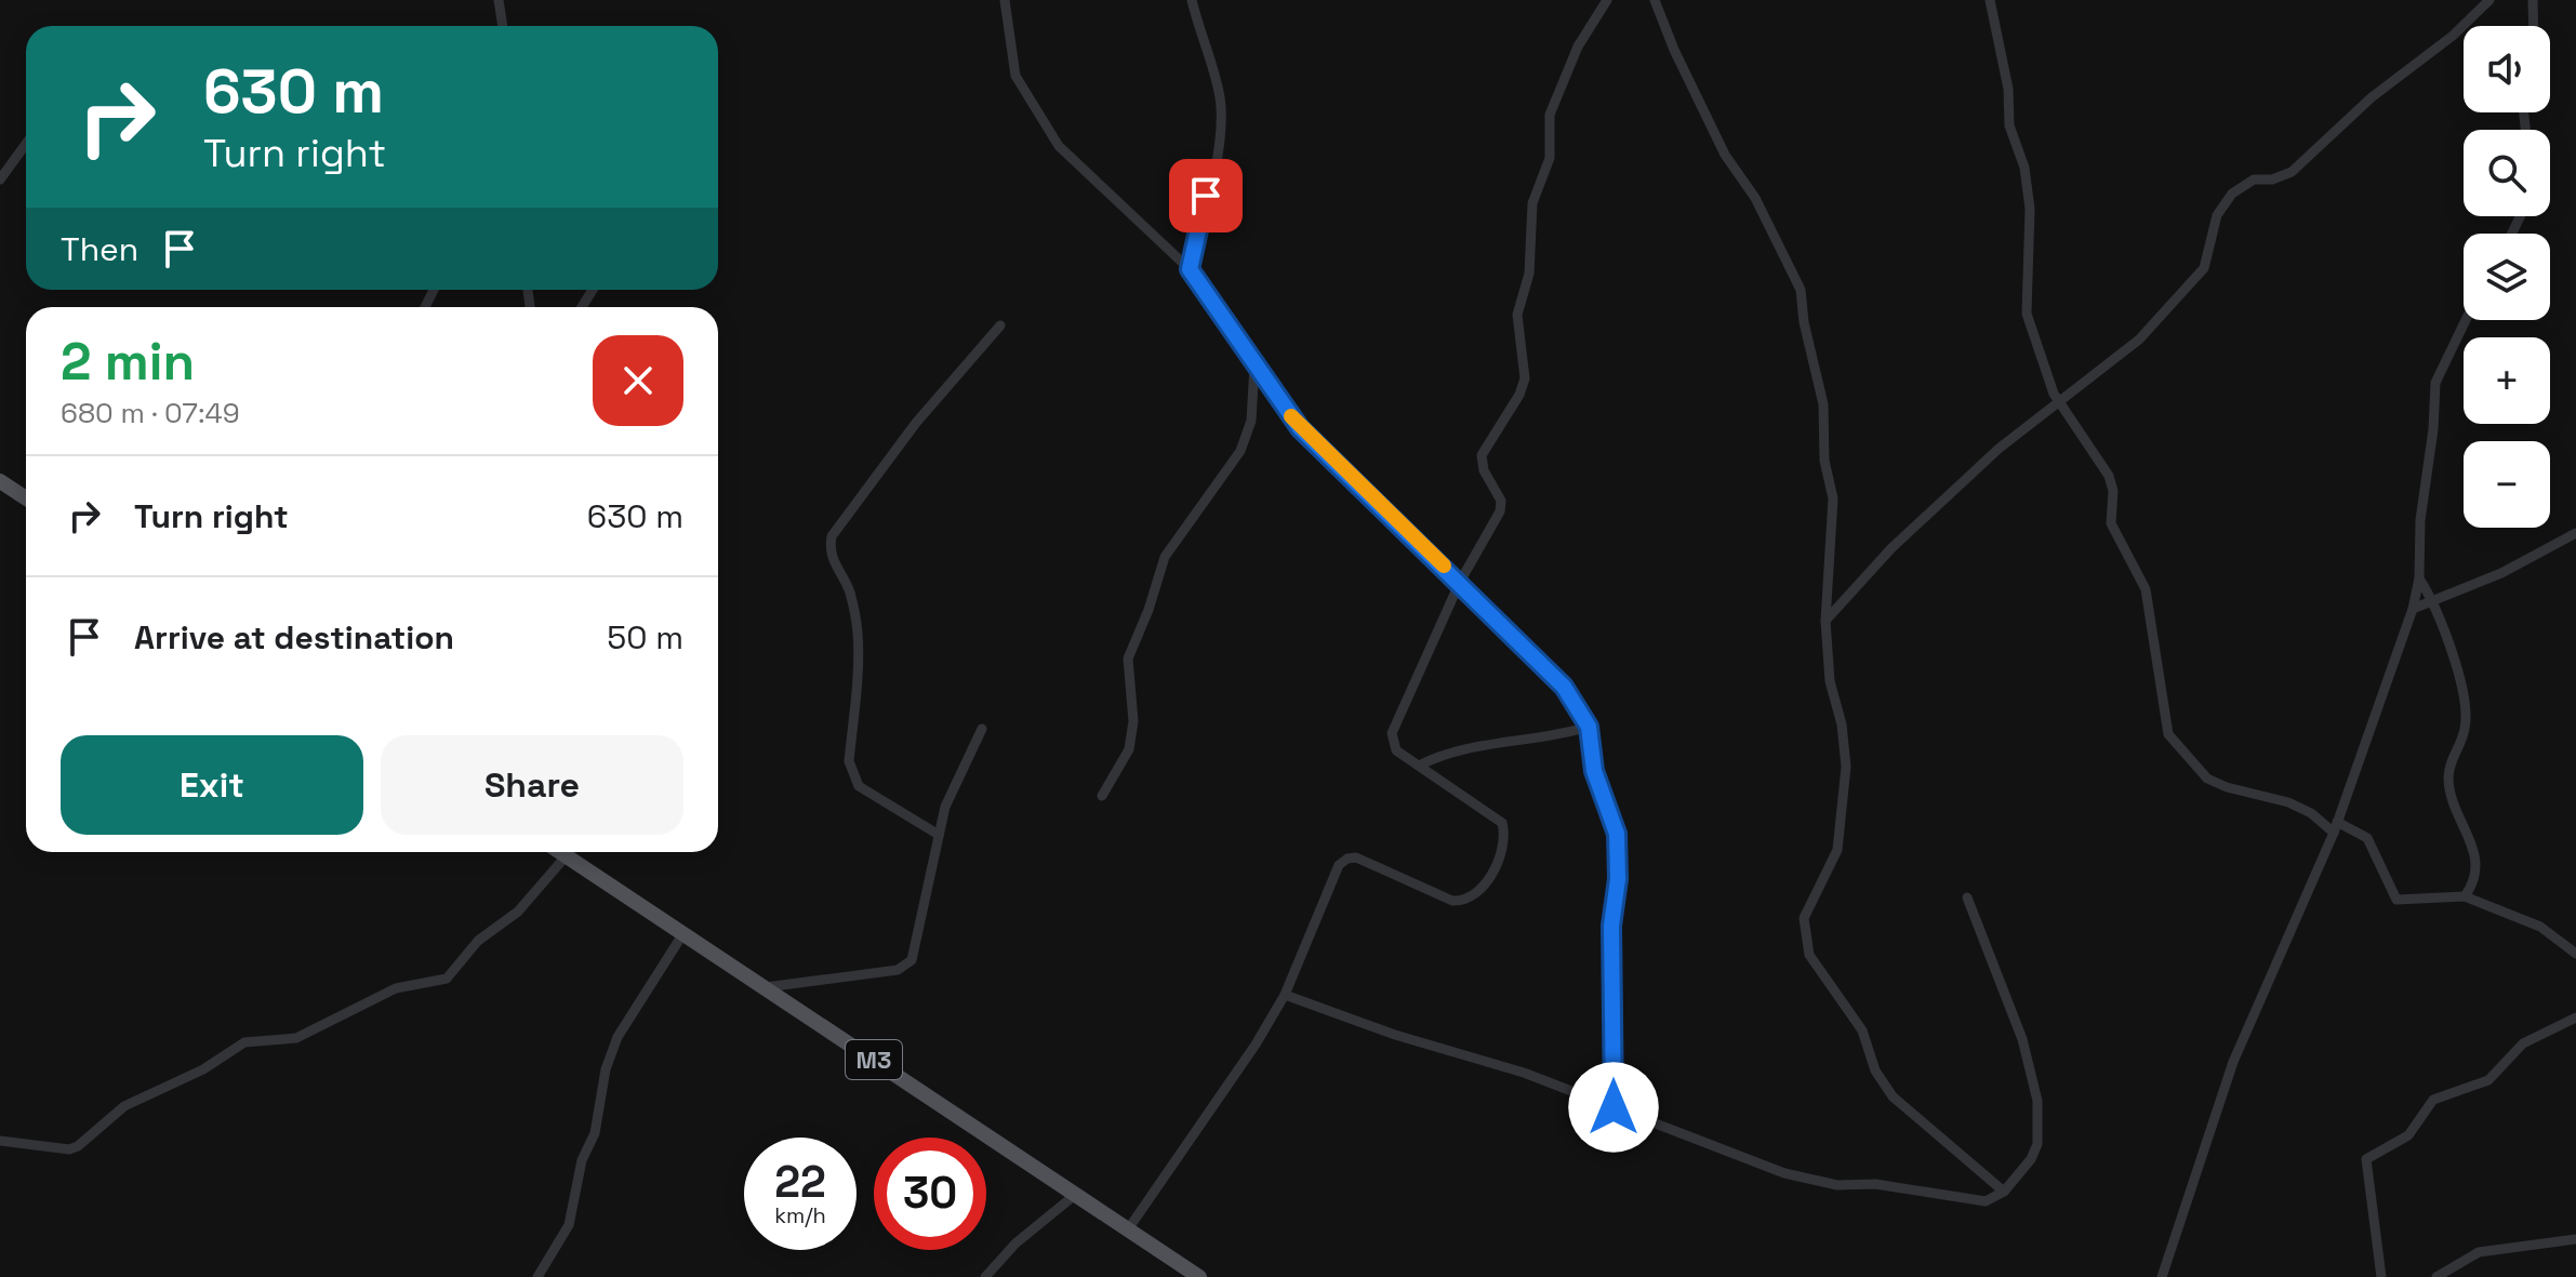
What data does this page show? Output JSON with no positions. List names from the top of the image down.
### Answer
{
  "streets": {
    "main road": ["M3"]
  },
  "page": {
    "map_buttons": ["+", "−"],
    "turn": ["630 m", "Turn right"],
    "then": "Then",
    "heading": ["2 min", "680 m · 07:49"],
    "list": [
      {
        "name": "Turn right",
        "value": "630 m"
      },
      {
        "name": "Arrive at destination",
        "value": "50 m"
      }
    ],
    "buttons": ["Exit", "Share"],
    "speed": "22 km/h",
    "limit": "30"
  }
}
